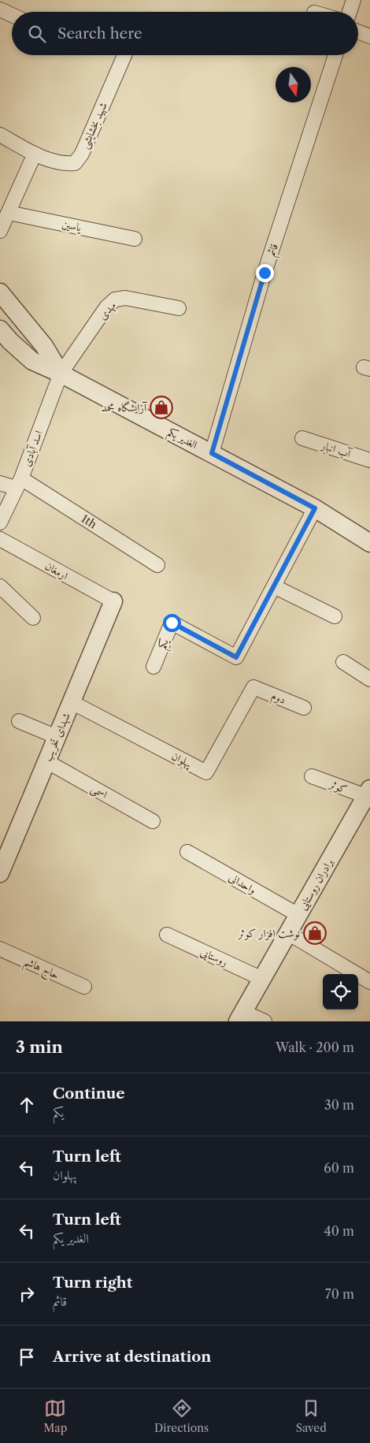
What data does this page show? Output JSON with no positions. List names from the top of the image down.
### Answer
{
  "streets": {
    "street": [
      "شهید بخشایشی",
      "یاسین",
      "قائم",
      "مهدی",
      "الغدیر یکم",
      "اسد آبادی",
      "آب انبار",
      "1th",
      "ارمغان",
      "یکم",
      "دوم",
      "شهدای تخریب",
      "پهلوان",
      "کوثر",
      "اسمی",
      "واحدانی",
      "برادران روستایی",
      "روستایی",
      "حاج هاشم"
    ]
  },
  "crossings": [
    ["قائم", "الغدیر یکم"],
    ["مهدی", "الغدیر یکم"],
    ["مهدی", "اسد آبادی"],
    ["الغدیر یکم", "اسد آبادی"],
    ["اسد آبادی", "1th"],
    ["ارمغان", "شهدای تخریب"],
    ["دوم", "پهلوان"],
    ["شهدای تخریب", "پهلوان"],
    ["شهدای تخریب", "اسمی"],
    ["کوثر", "برادران روستایی"],
    ["واحدانی", "برادران روستایی"],
    ["برادران روستایی", "روستایی"]
  ],
  "places": {
    "shop": ["آرایشگاه محمد", "نوشت افزار کوثر"]
  },
  "north": "bottom",
  "page": {
    "search": "Search here",
    "heading": ["3 min", "Walk · 200 m"],
    "list": [
      ["Continue", "یکم", "30 m"],
      ["Turn left", "پهلوان", "60 m"],
      ["Turn left", "الغدیر یکم", "40 m"],
      ["Turn right", "قائم", "70 m"],
      "Arrive at destination"
    ],
    "nav": ["Map", "Directions", "Saved"]
  }
}
